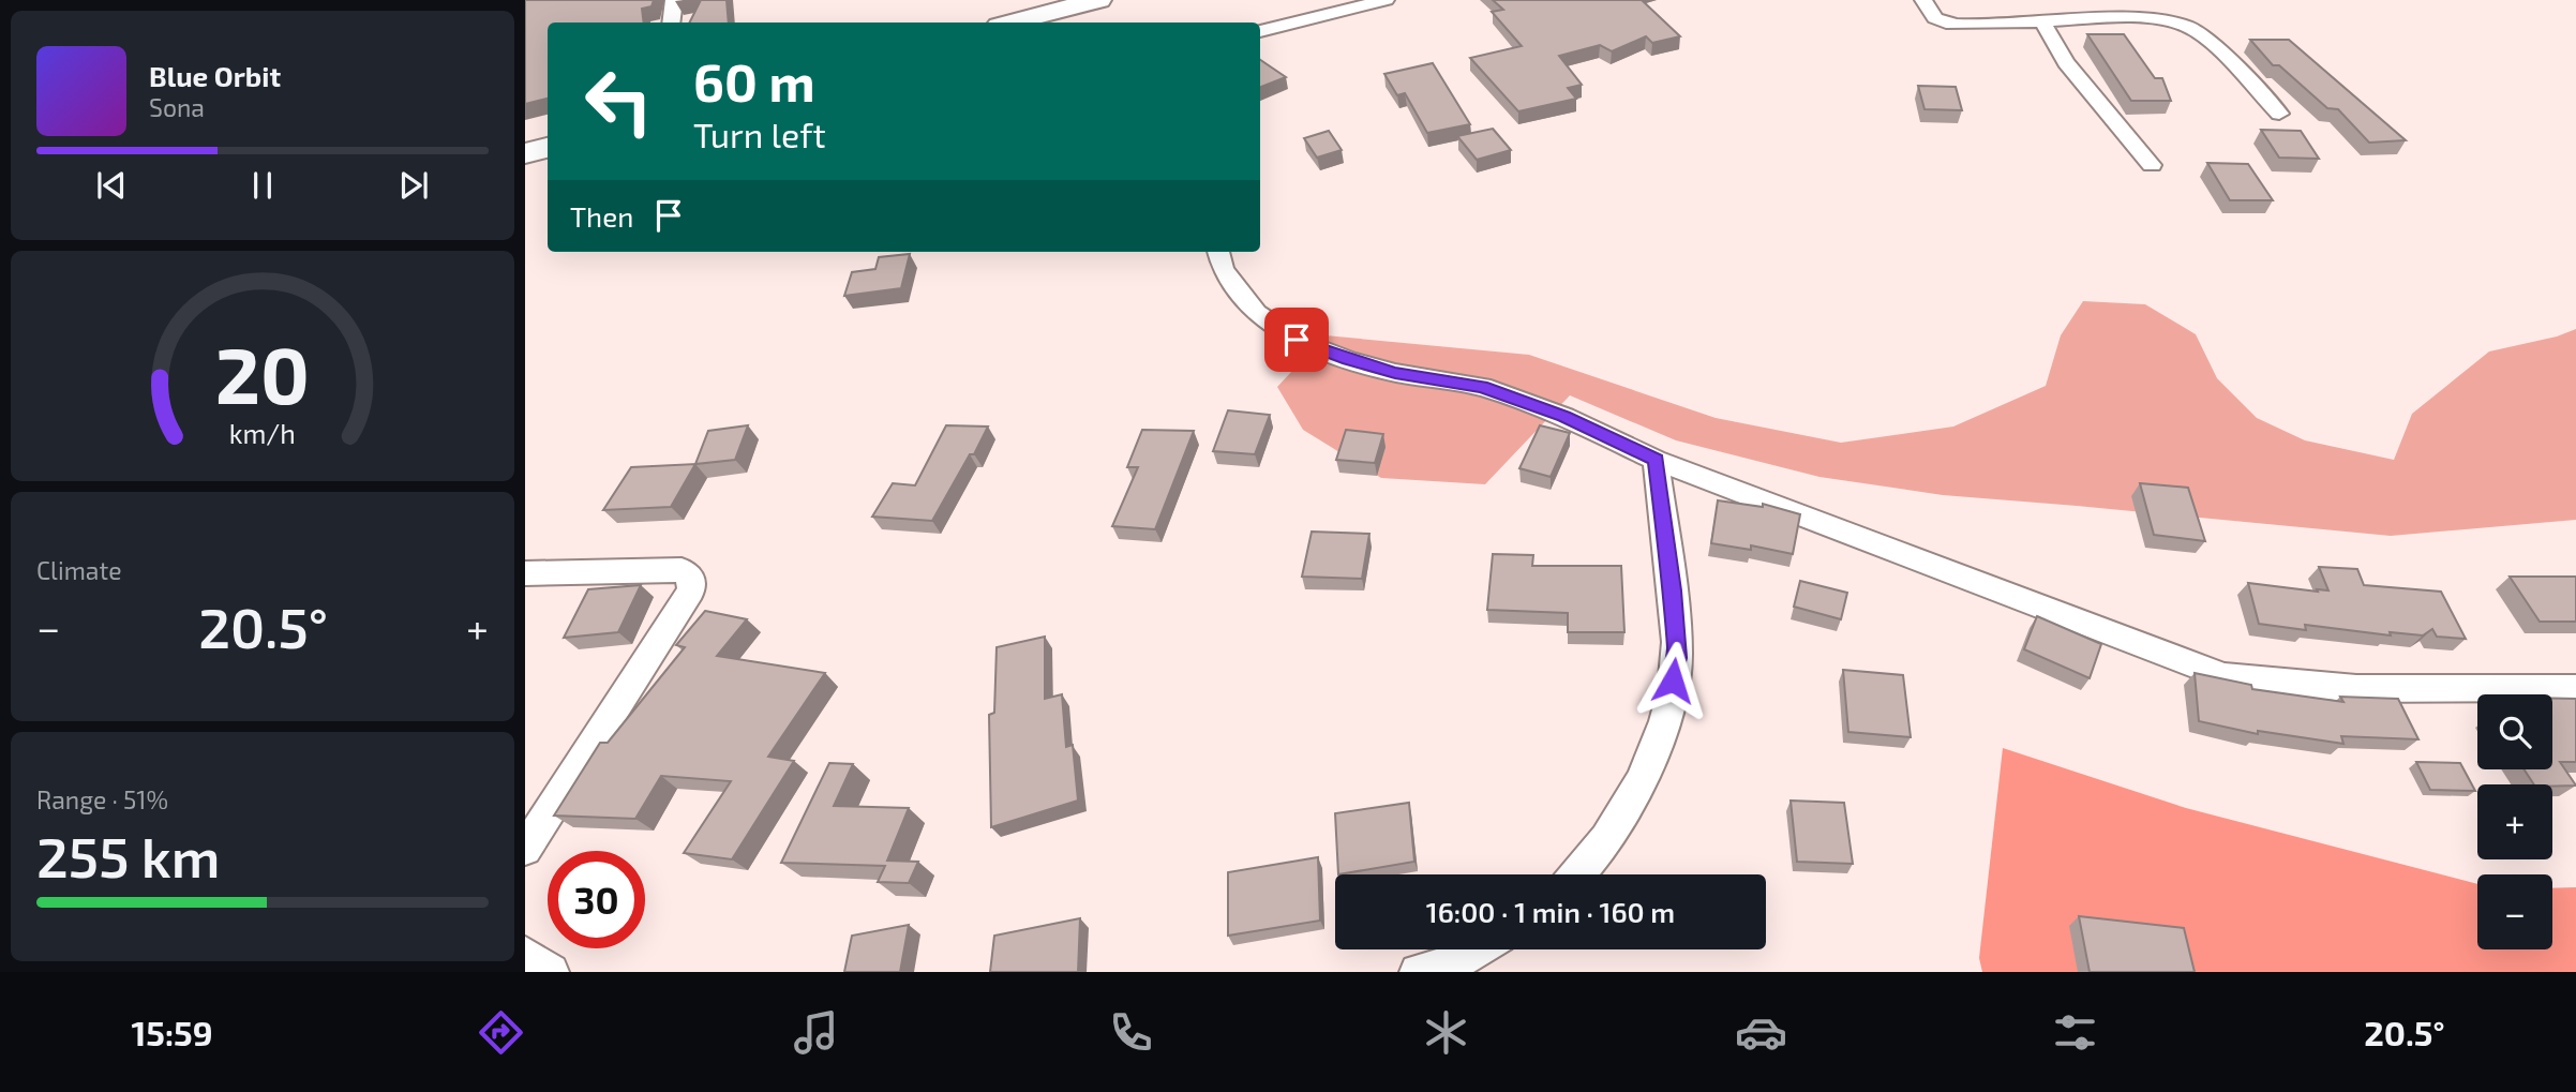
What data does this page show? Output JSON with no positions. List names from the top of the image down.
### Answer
{
  "page": {
    "turn": ["60 m", "Turn left"],
    "song": ["Blue Orbit", "Sona"],
    "then": "Then",
    "tile": [
      "Climate",
      ["Range · 51%", "255 km"]
    ],
    "heat": ["−", "20.5°", "+"],
    "map_buttons": ["+", "−"],
    "limit": "30",
    "trip": "16:00 · 1 min · 160 m",
    "tabs": ["15:59", "20.5°"],
    "gauge": ["20", "km/h"]
  }
}
